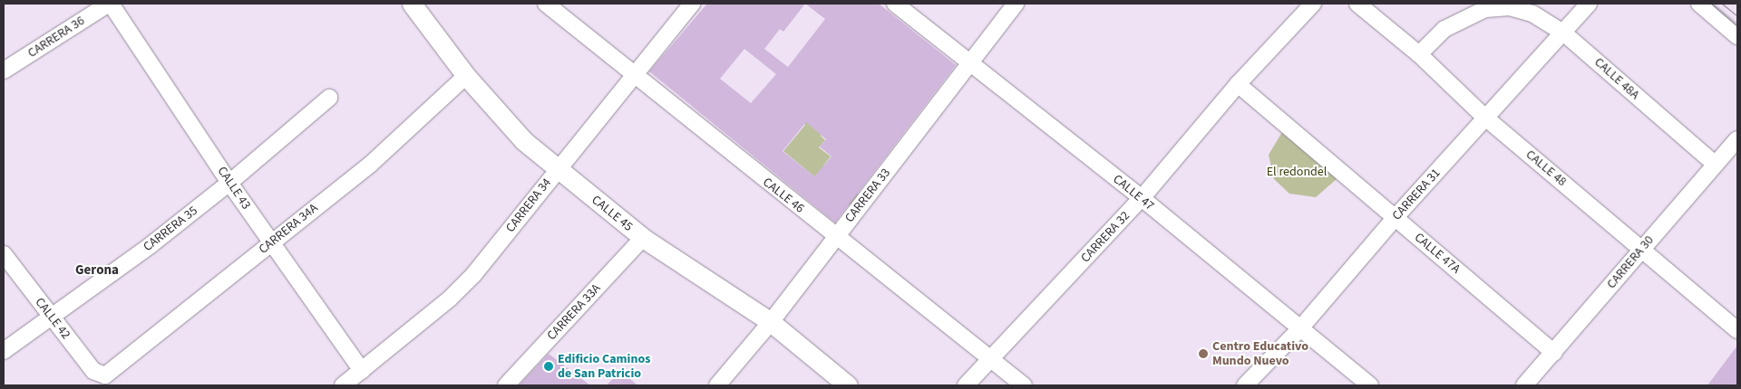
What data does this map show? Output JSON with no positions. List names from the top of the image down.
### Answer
{
  "streets": {
    "main road": ["CALLE 45"],
    "street": [
      "CARRERA 36",
      "CALLE 48A",
      "CALLE 48",
      "CALLE 43",
      "CALLE 47",
      "CARRERA 31",
      "CALLE 46",
      "CARRERA 33",
      "CARRERA 34",
      "CARRERA 35",
      "CARRERA 34A",
      "CARRERA 32",
      "CALLE 47A",
      "CARRERA 30",
      "CARRERA 33A",
      "CALLE 42"
    ]
  },
  "crossings": [
    ["CARRERA 36", "CALLE 43"],
    ["CALLE 48A", "CALLE 48"],
    ["CALLE 48A", "CARRERA 31"],
    ["CALLE 48A", "CARRERA 30"],
    ["CALLE 48", "CARRERA 31"],
    ["CALLE 48", "CARRERA 30"],
    ["CALLE 43", "CARRERA 34"],
    ["CALLE 43", "CARRERA 35"],
    ["CALLE 43", "CARRERA 34A"],
    ["CALLE 47", "CARRERA 31"],
    ["CALLE 47", "CARRERA 33"],
    ["CALLE 47", "CARRERA 32"],
    ["CARRERA 31", "CALLE 47A"],
    ["CALLE 46", "CARRERA 33"],
    ["CALLE 46", "CARRERA 34"],
    ["CALLE 46", "CARRERA 32"],
    ["CARRERA 33", "CALLE 45"],
    ["CARRERA 34", "CALLE 45"],
    ["CALLE 45", "CARRERA 34A"],
    ["CALLE 45", "CARRERA 33A"],
    ["CARRERA 35", "CALLE 42"],
    ["CARRERA 34A", "CALLE 42"],
    ["CARRERA 32", "CALLE 47A"],
    ["CALLE 47A", "CARRERA 30"]
  ],
  "districts": ["Gerona"],
  "parks": ["El redondel"],
  "places": ["Centro Educativo Mundo Nuevo", "Edificio Caminos de San Patricio"]
}
